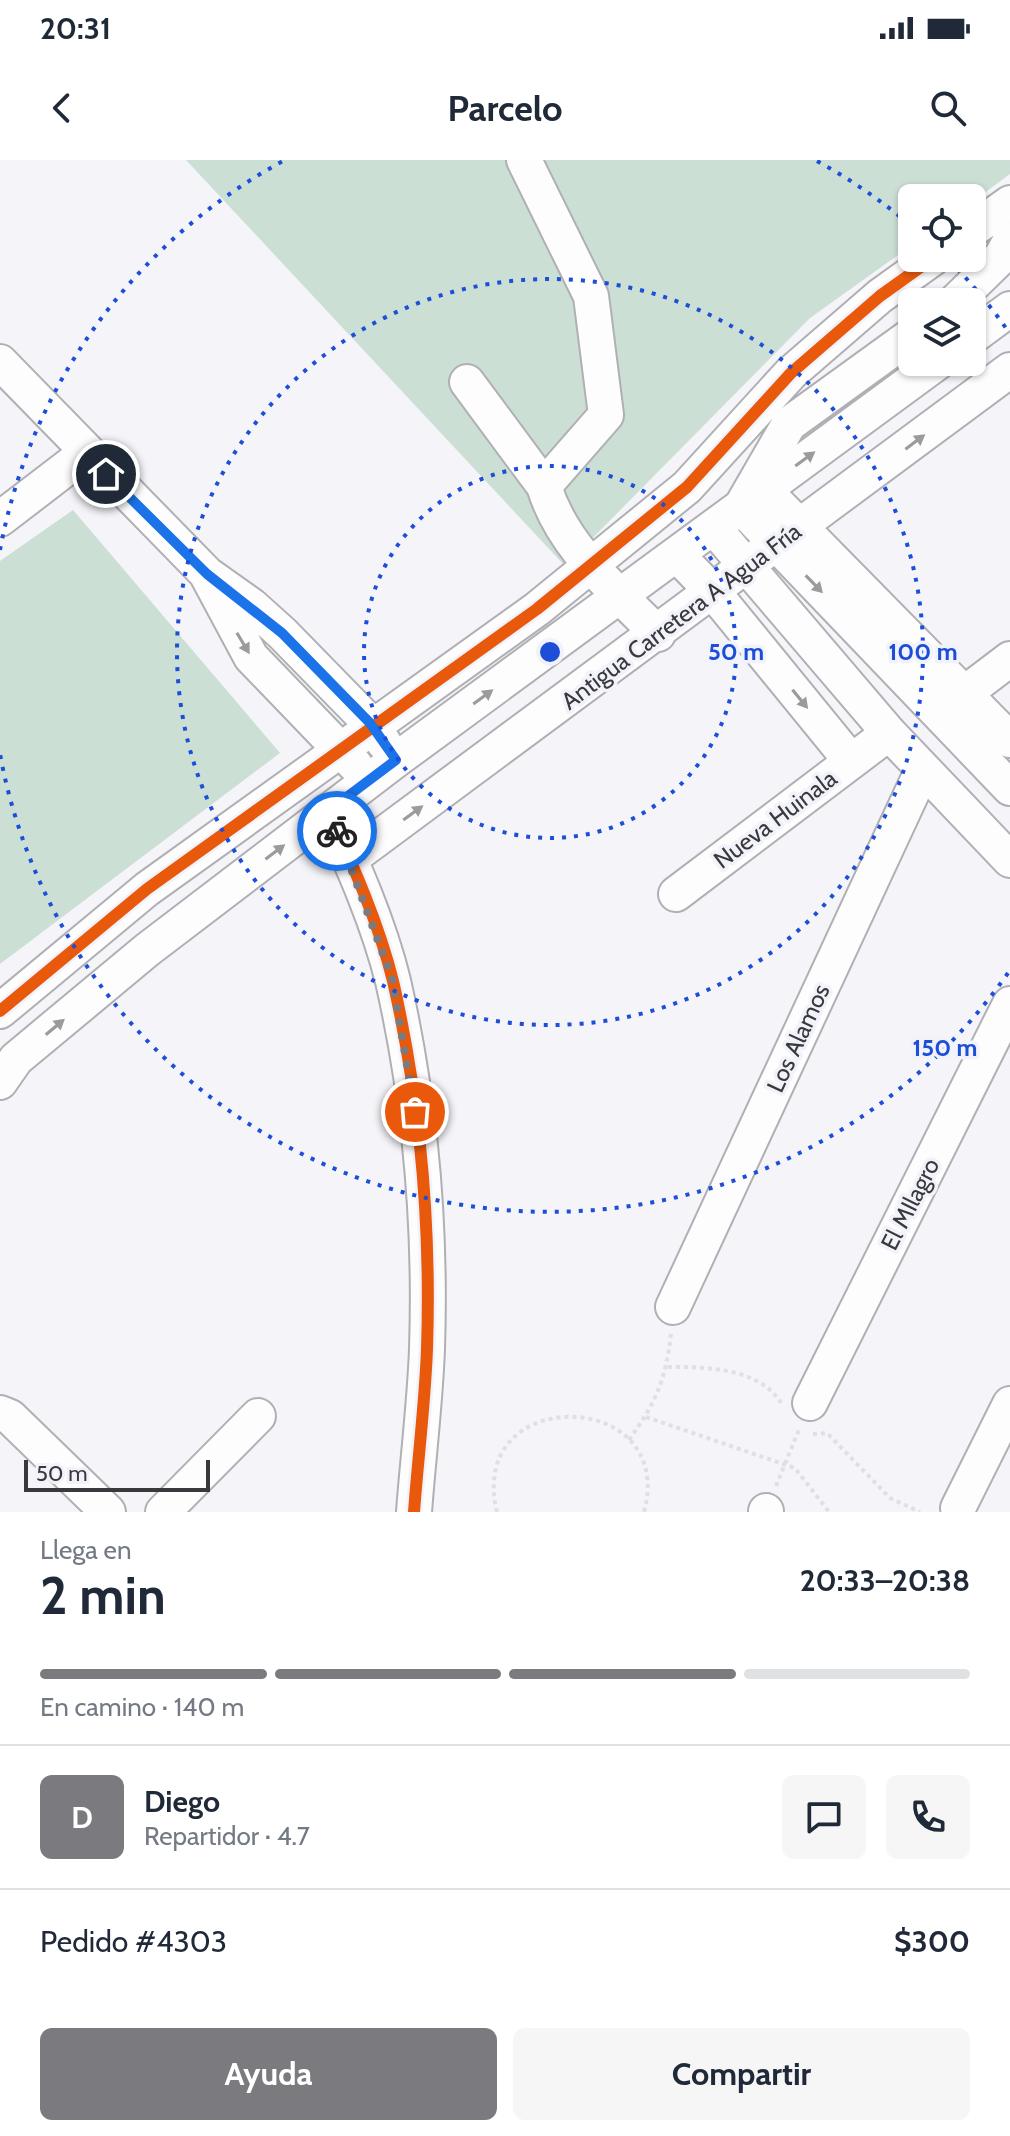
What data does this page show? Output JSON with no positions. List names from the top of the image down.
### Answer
{
  "streets": {
    "street": [
      "Antigua Carretera A Agua Fría",
      "Nueva Huinala",
      "Los Alamos",
      "El MIlagro"
    ]
  },
  "crossings": [
    ["Antigua Carretera A Agua Fría", "Nueva Huinala"]
  ],
  "scale_bar": "50 m",
  "page": {
    "status": "20:31",
    "header": "Parcelo",
    "scale": "50 m",
    "heading": ["2 min", "Llega en", "20:33–20:38"],
    "panel": [
      "Diego",
      "Repartidor · 4.7",
      "Pedido #4303",
      "$300"
    ],
    "bar": "En camino · 140 m",
    "round": "D",
    "buttons": ["Ayuda", "Compartir"]
  },
  "rings": ["50 m", "100 m", "150 m"]
}
